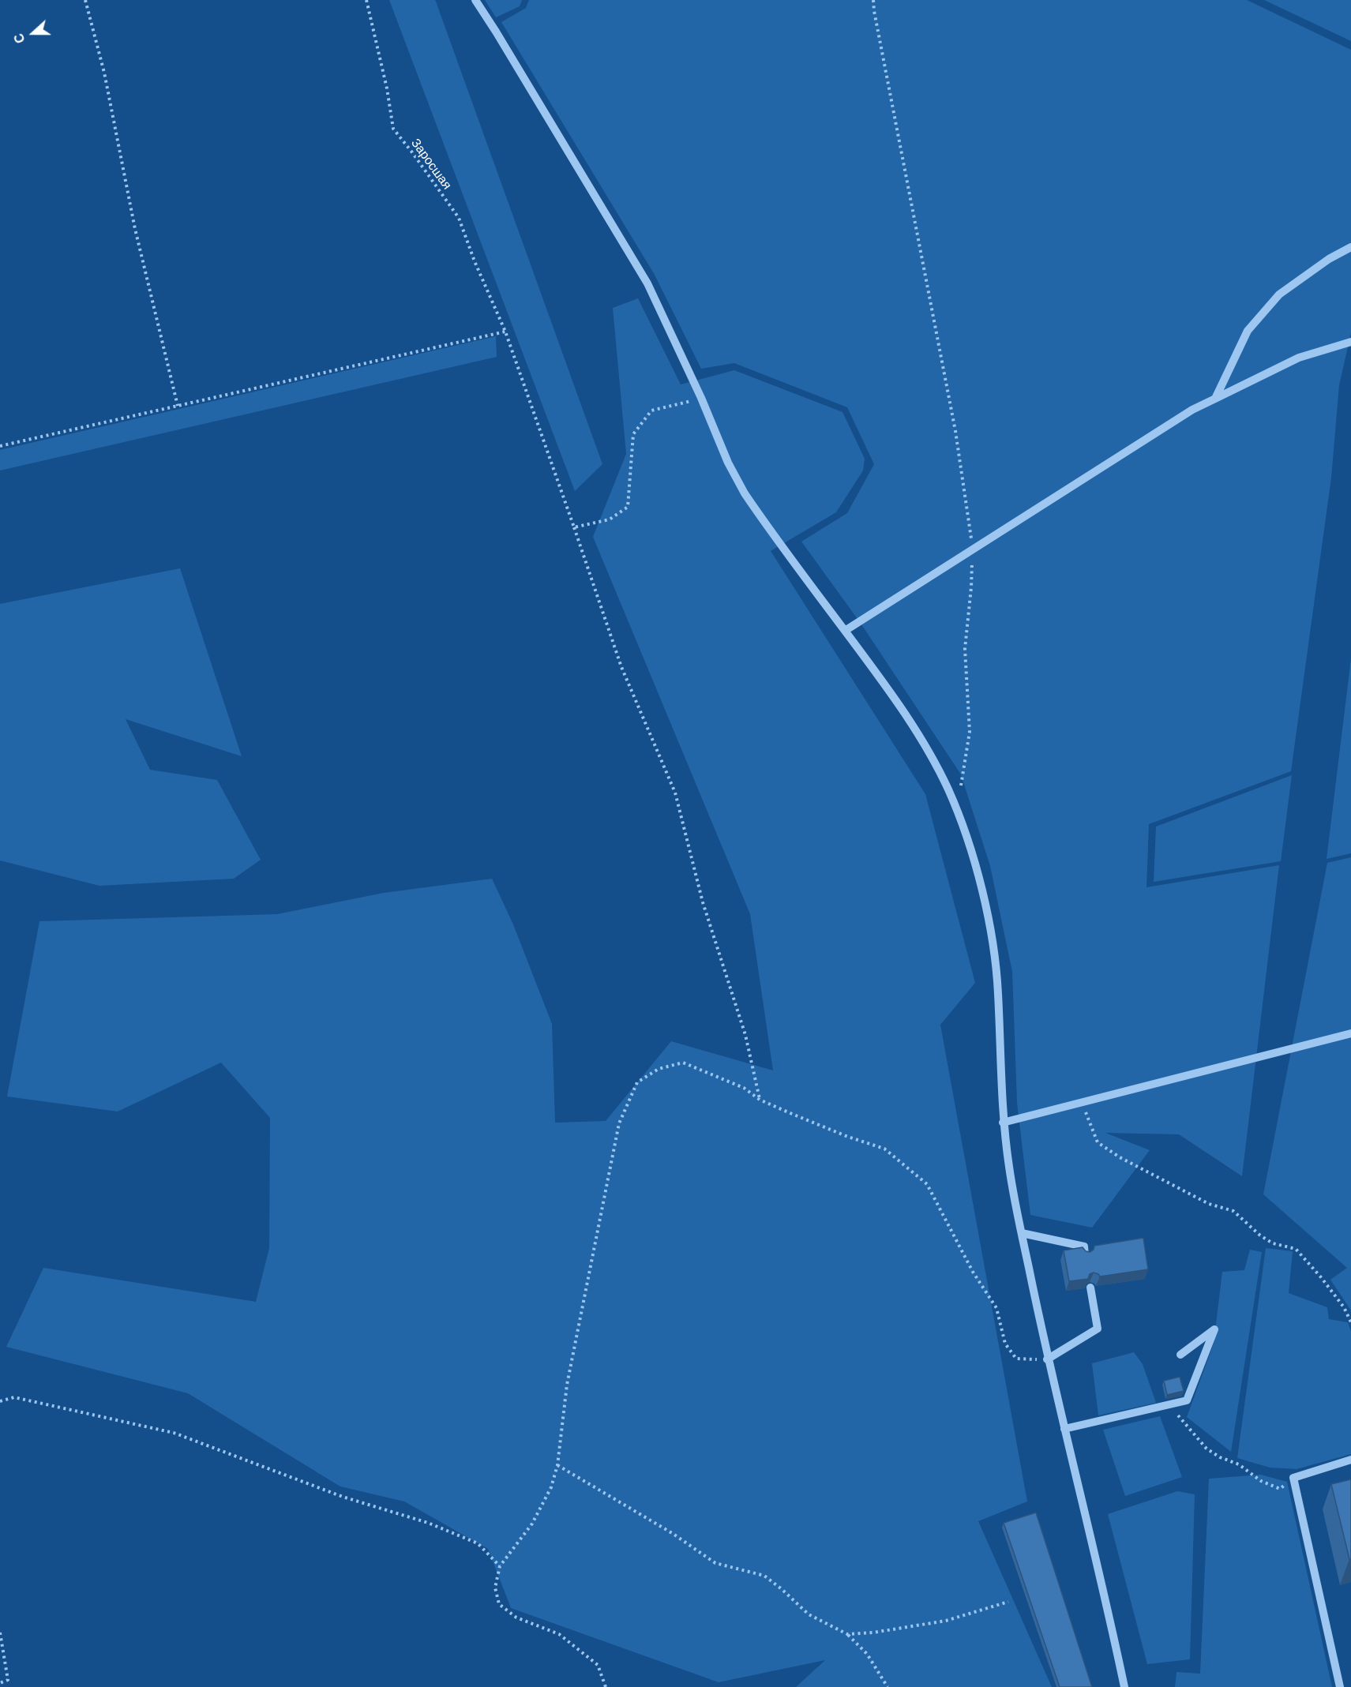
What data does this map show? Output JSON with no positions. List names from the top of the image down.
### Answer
{
  "streets": {
    "path": ["Заросшая"]
  },
  "north": "left"
}
